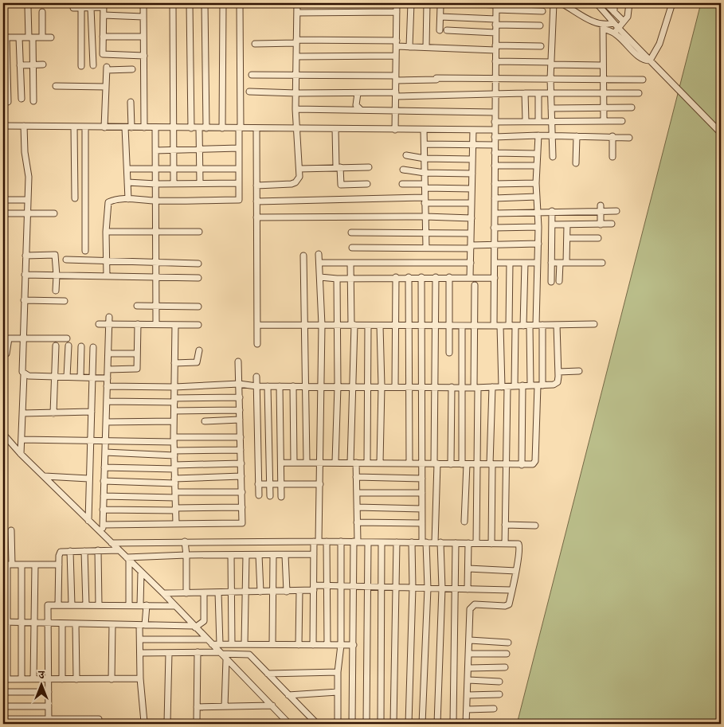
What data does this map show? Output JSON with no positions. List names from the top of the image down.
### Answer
{
  "north": "top"
}
